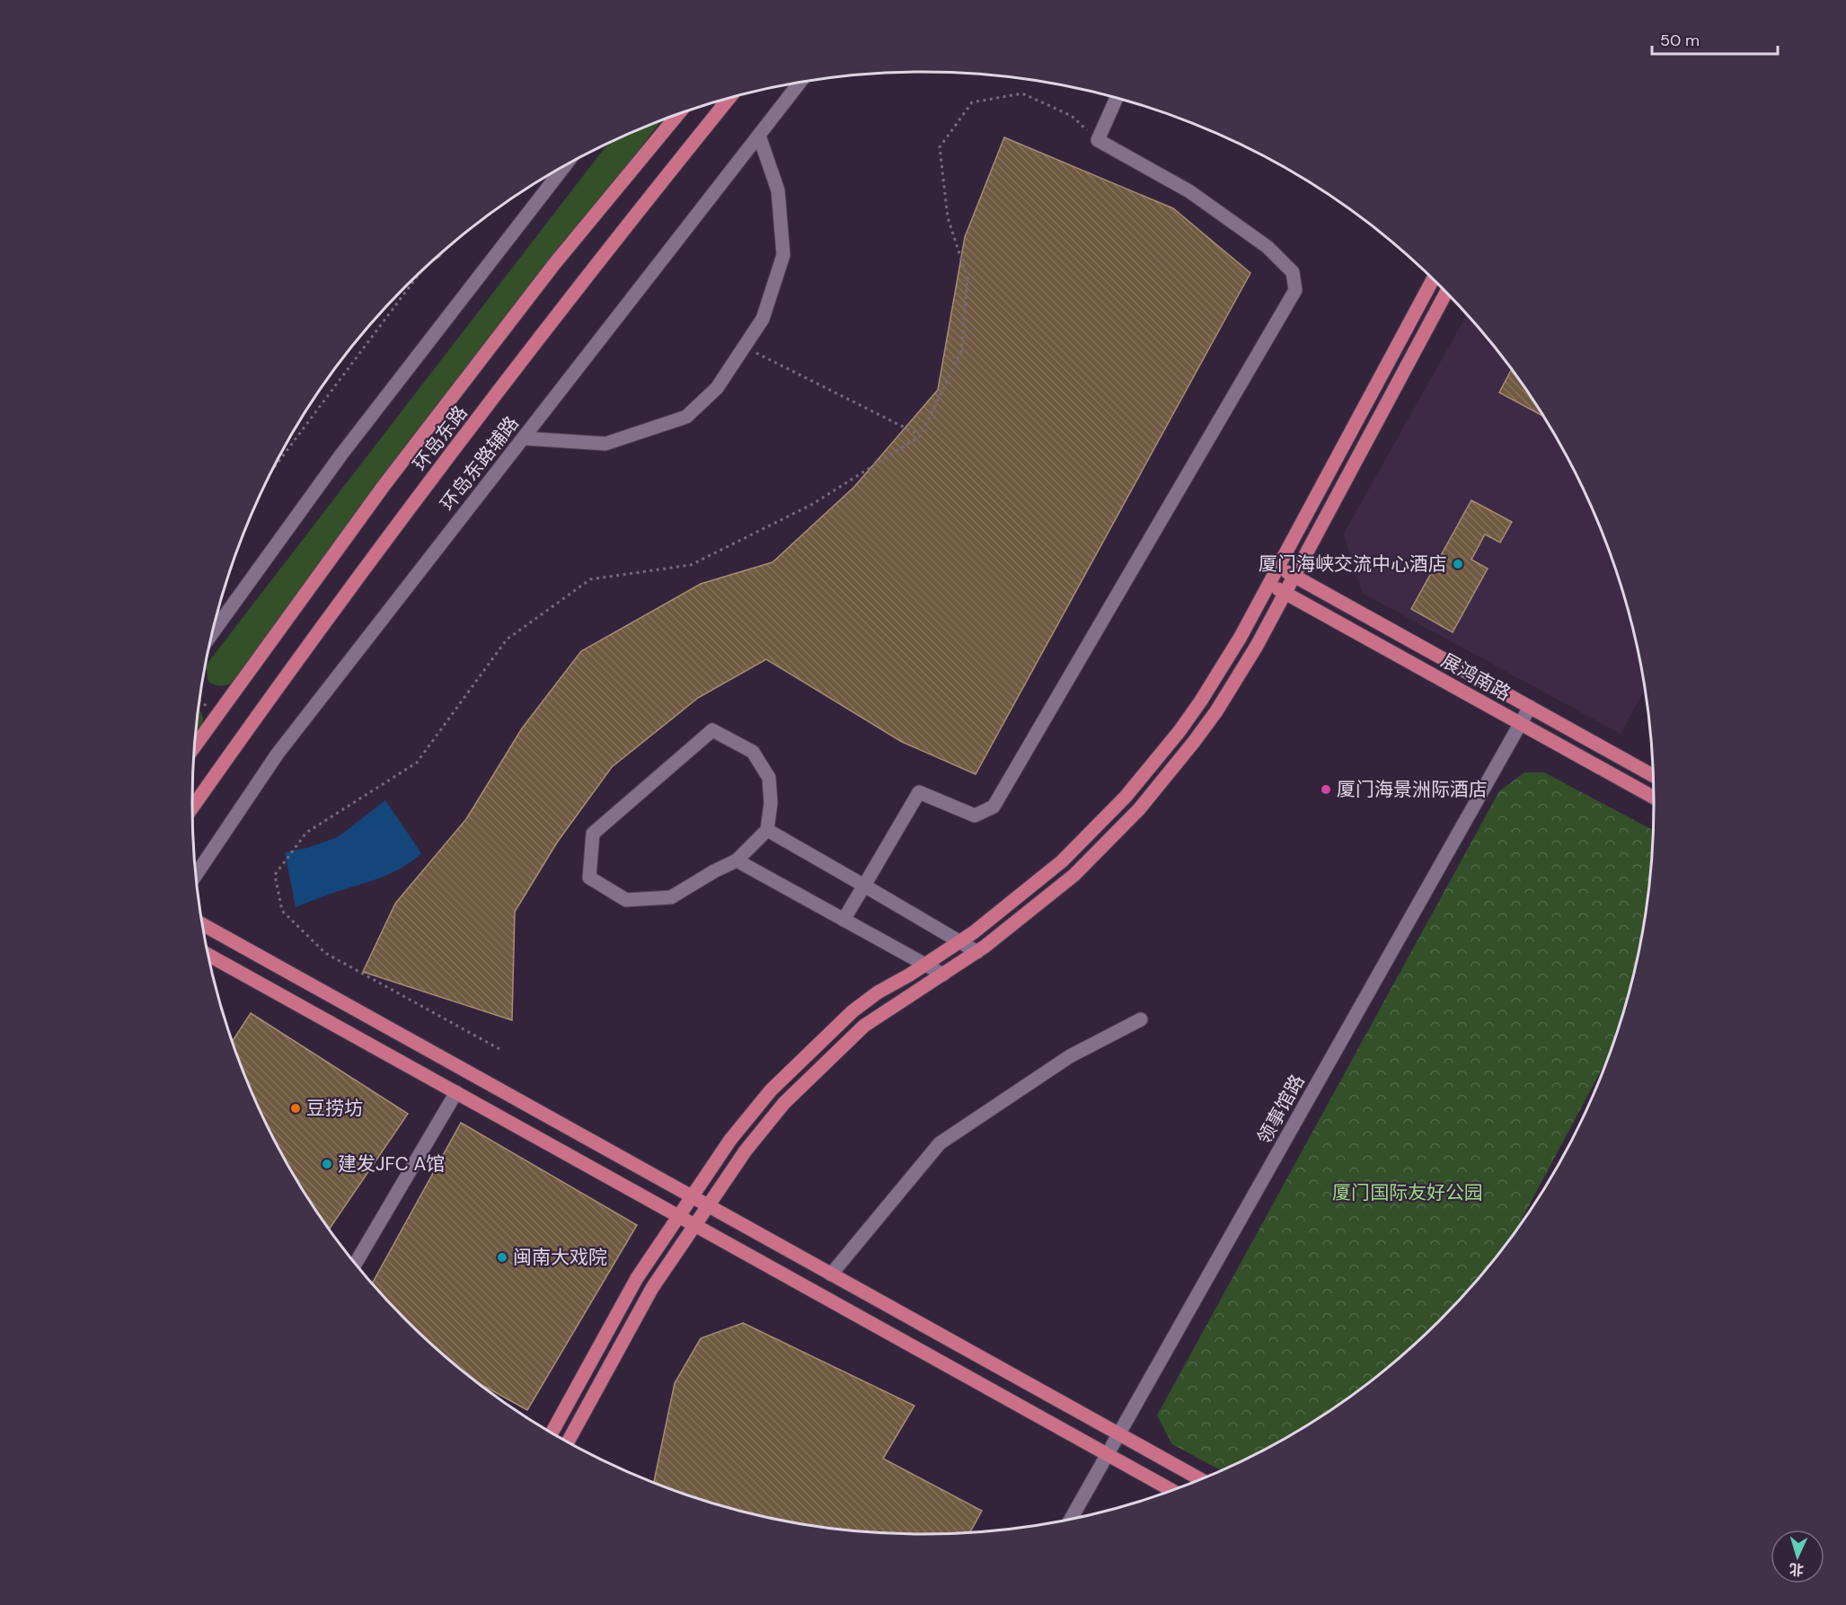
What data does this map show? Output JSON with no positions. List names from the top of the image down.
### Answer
{
  "streets": {
    "main road": ["环岛东路", "展鸿南路"],
    "street": ["环岛东路辅路", "领事馆路"]
  },
  "crossings": [
    ["展鸿南路", "领事馆路"]
  ],
  "parks": ["厦门国际友好公园"],
  "places": [
    "厦门海峡交流中心酒店",
    "厦门海景洲际酒店",
    "豆捞坊",
    "建发JFC A馆",
    "闽南大戏院"
  ],
  "scale_bar": "50 m",
  "north": "bottom"
}
